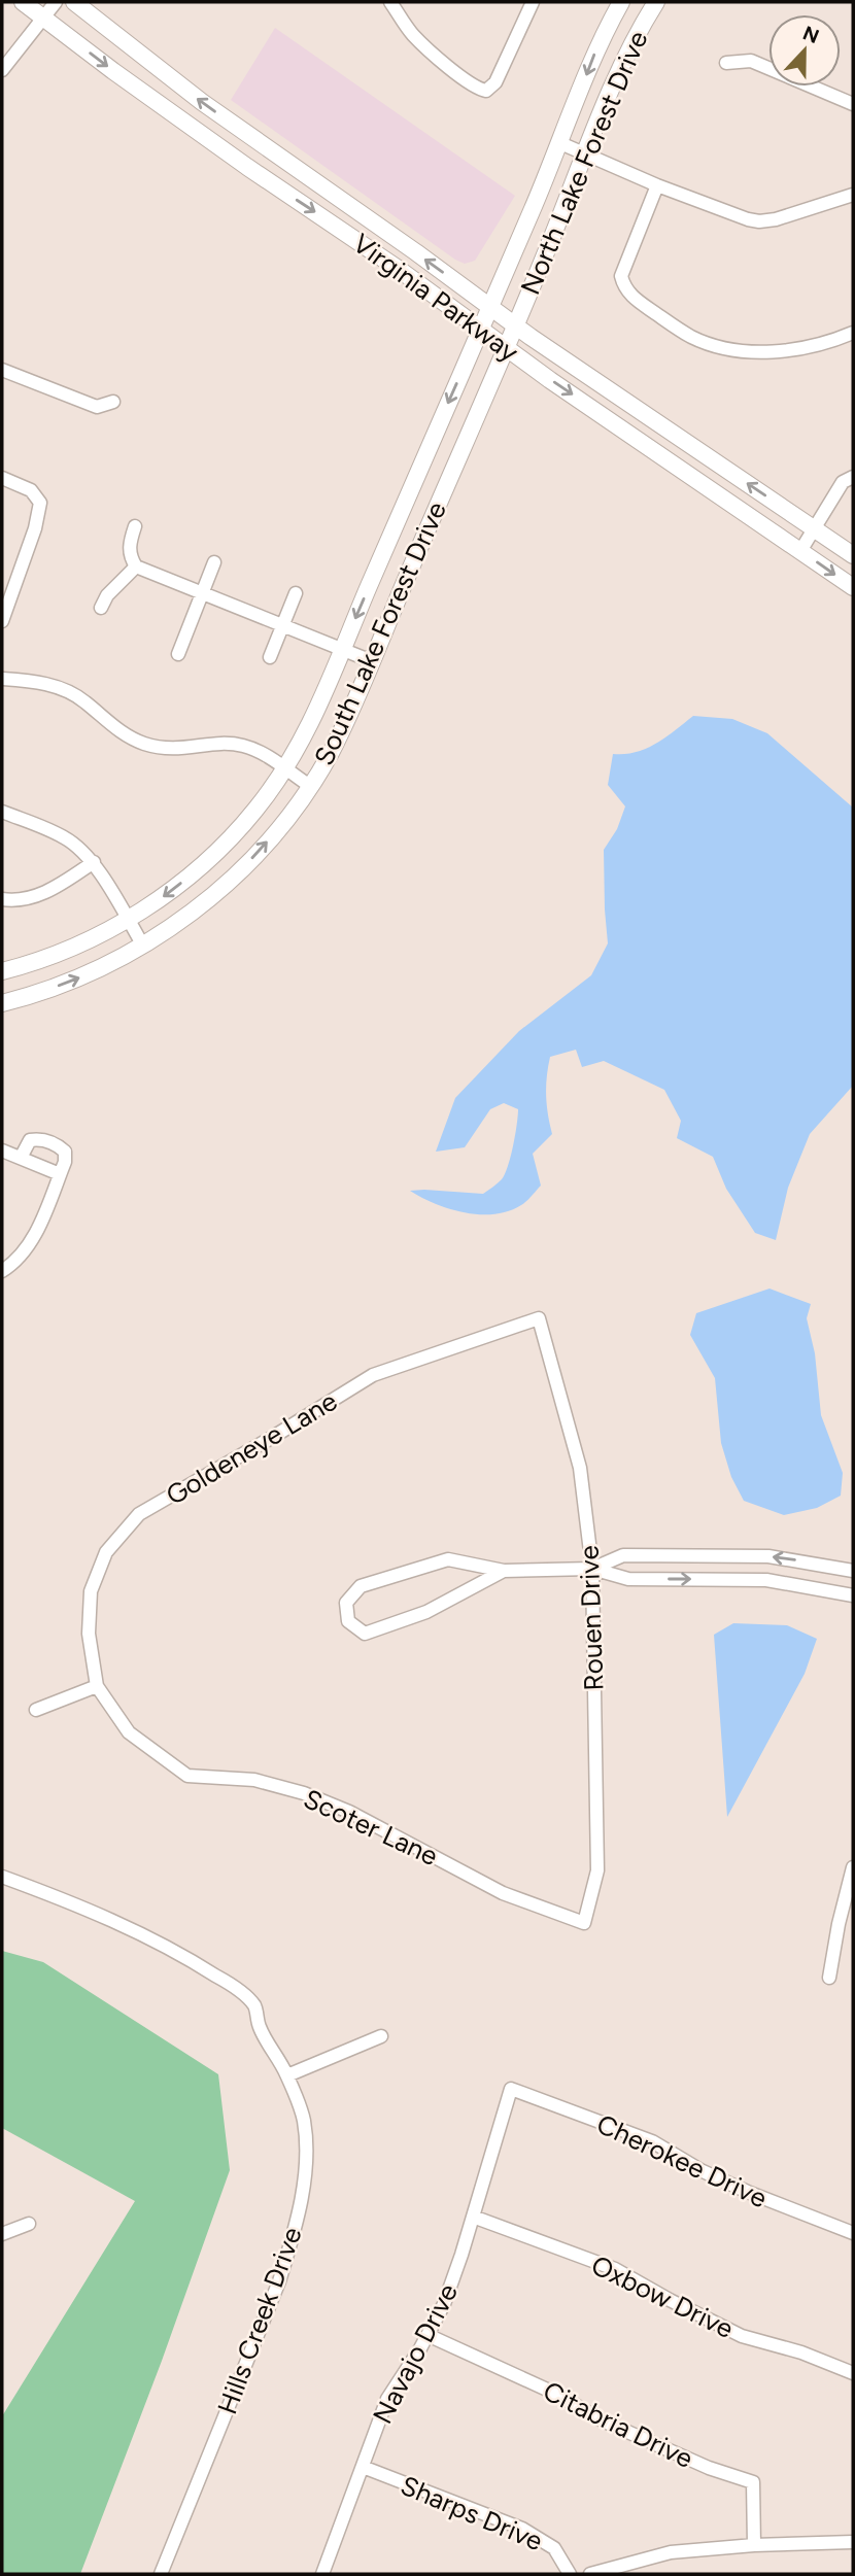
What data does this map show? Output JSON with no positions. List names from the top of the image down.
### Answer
{
  "streets": {
    "main road": ["North Lake Forest Drive", "Virginia Parkway", "South Lake Forest Drive"],
    "street": [
      "Goldeneye Lane",
      "Rouen Drive",
      "Scoter Lane",
      "Cherokee Drive",
      "Oxbow Drive",
      "Hills Creek Drive",
      "Navajo Drive",
      "Citabria Drive",
      "Sharps Drive"
    ]
  },
  "crossings": [
    ["North Lake Forest Drive", "Virginia Parkway"],
    ["North Lake Forest Drive", "South Lake Forest Drive"],
    ["Virginia Parkway", "South Lake Forest Drive"],
    ["Goldeneye Lane", "Rouen Drive"],
    ["Goldeneye Lane", "Scoter Lane"],
    ["Rouen Drive", "Scoter Lane"],
    ["Cherokee Drive", "Navajo Drive"],
    ["Oxbow Drive", "Navajo Drive"],
    ["Navajo Drive", "Citabria Drive"],
    ["Navajo Drive", "Sharps Drive"]
  ],
  "north": "top"
}
